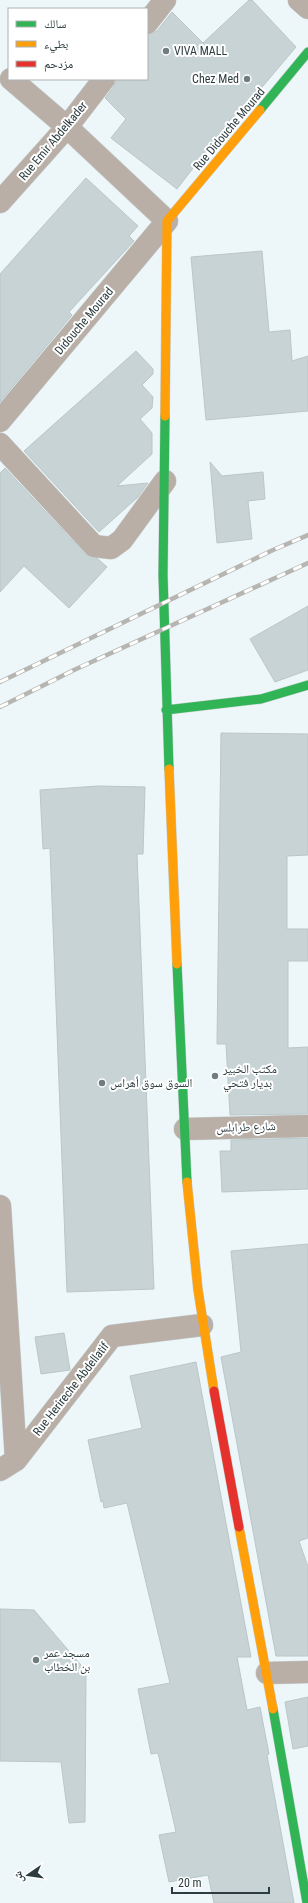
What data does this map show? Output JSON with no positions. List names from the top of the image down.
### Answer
{
  "streets": {
    "street": [
      "Rue Didouche Mourad",
      "Rue Emir Abdelkader",
      "Didouche Mourad",
      "شارع طرابلس",
      "Rue Herireche Abdellatif"
    ]
  },
  "crossings": [
    ["Rue Didouche Mourad", "Didouche Mourad"]
  ],
  "places": [
    "VIVA MALL",
    "Chez Med",
    "مكتب الخبير بديار فتحي",
    "السوق سوق أهراس",
    "مسجد عمر بن الخطاب"
  ],
  "legend": ["سالك", "بطيء", "مزدحم"],
  "scale_bar": "20 m",
  "north": "left"
}
